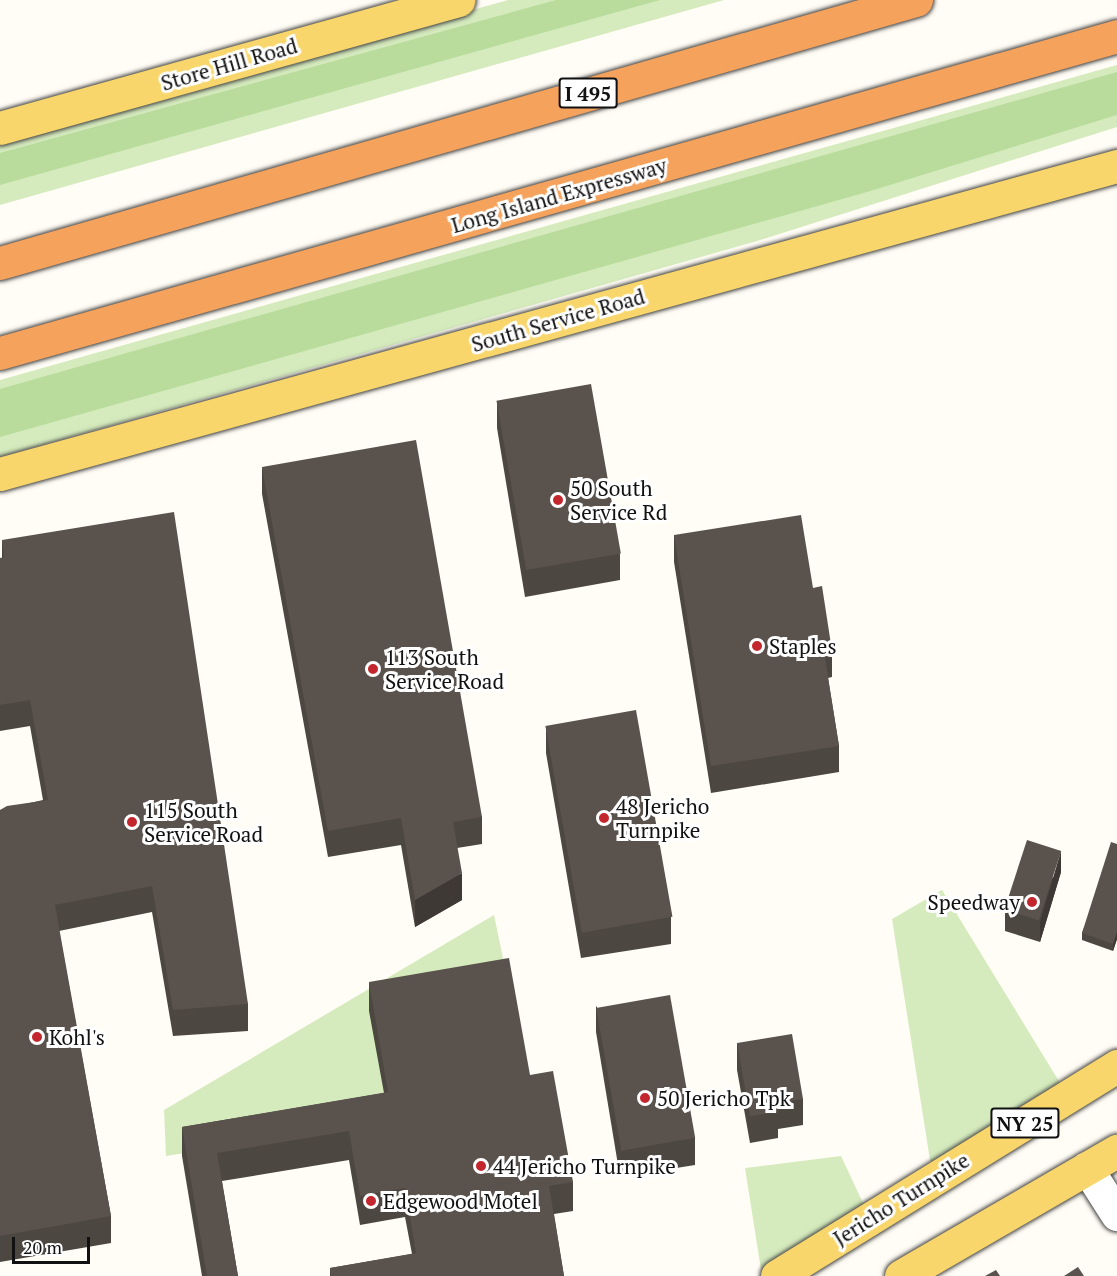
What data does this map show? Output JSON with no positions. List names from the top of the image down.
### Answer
{
  "streets": {
    "highway": ["I 495", "Long Island Expressway"],
    "main road": [
      "Store Hill Road",
      "South Service Road",
      "NY 25",
      "Jericho Turnpike"
    ]
  },
  "places": [
    "50 South Service Rd",
    "Staples",
    "113 South Service Road",
    "48 Jericho Turnpike",
    "115 South Service Road",
    "Speedway",
    "Kohl's",
    "50 Jericho Tpk",
    "44 Jericho Turnpike",
    "Edgewood Motel"
  ],
  "scale_bar": "20 m"
}
